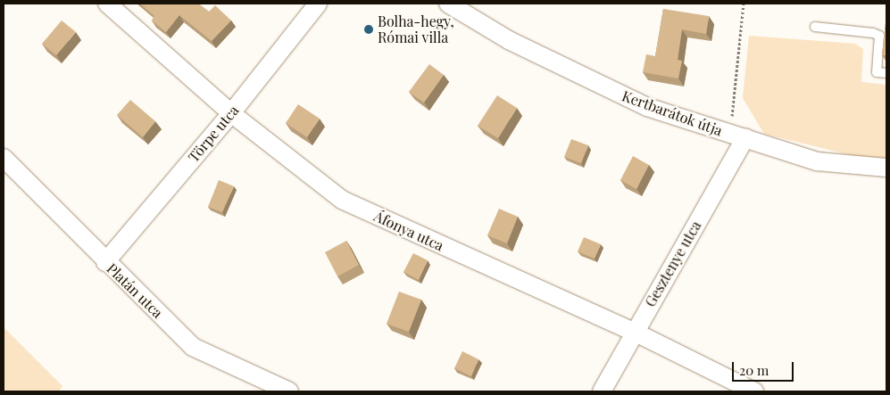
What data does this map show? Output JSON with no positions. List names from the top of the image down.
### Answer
{
  "streets": {
    "street": [
      "Kertbarátok útja",
      "Törpe utca",
      "Áfonya utca",
      "Gesztenye utca",
      "Platán utca"
    ]
  },
  "crossings": [
    ["Kertbarátok útja", "Gesztenye utca"],
    ["Törpe utca", "Áfonya utca"],
    ["Törpe utca", "Platán utca"],
    ["Áfonya utca", "Gesztenye utca"]
  ],
  "places": ["Bolha-hegy, Római villa"],
  "scale_bar": "20 m"
}
